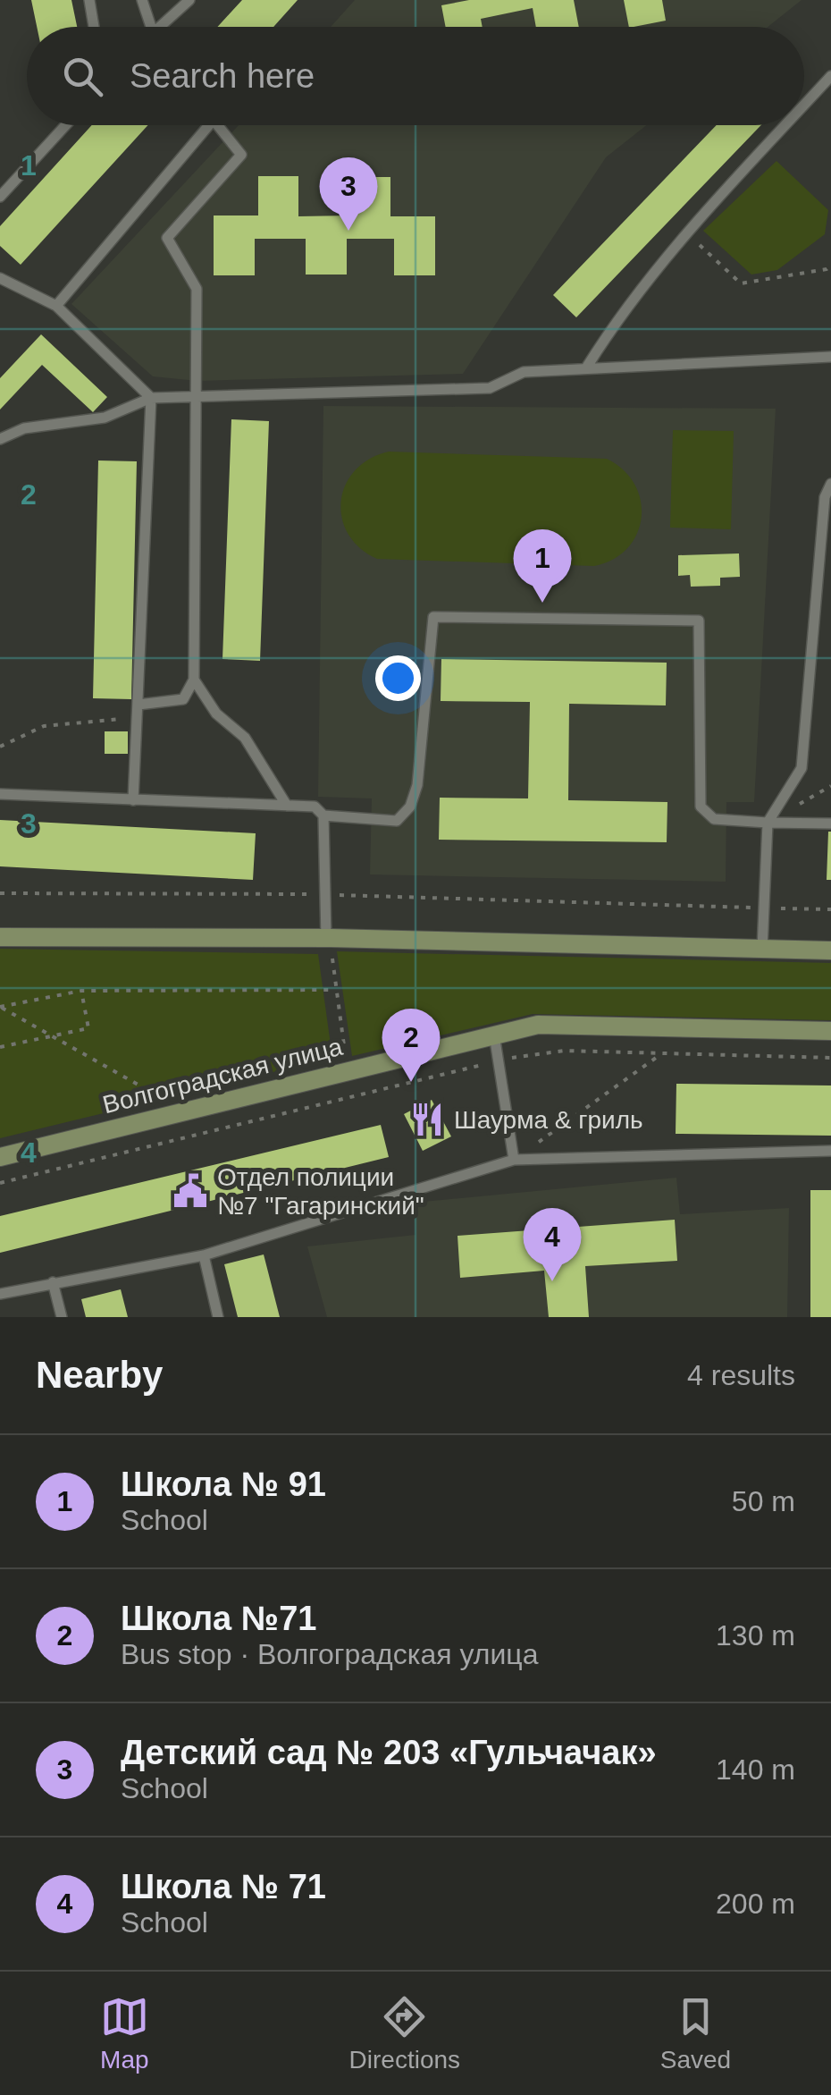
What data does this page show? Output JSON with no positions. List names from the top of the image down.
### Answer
{
  "streets": {
    "main road": ["Волгоградская улица"]
  },
  "places": {
    "restaurant": ["Шаурма & гриль"],
    "public building": ["Отдел полиции №7 \"Гагаринский\""]
  },
  "page": {
    "search": "Search here",
    "pins": [
      "3",
      "1",
      "2",
      "4"
    ],
    "heading": ["Nearby", "4 results"],
    "list": [
      {
        "mark": "1",
        "name": "Школа № 91",
        "note": "School",
        "value": "50 m"
      },
      {
        "mark": "2",
        "name": "Школа №71",
        "note": "Bus stop · Волгоградская улица",
        "value": "130 m"
      },
      {
        "mark": "3",
        "name": "Детский сад № 203 «Гульчачак»",
        "note": "School",
        "value": "140 m"
      },
      {
        "mark": "4",
        "name": "Школа № 71",
        "note": "School",
        "value": "200 m"
      }
    ],
    "nav": ["Map", "Directions", "Saved"]
  },
  "grid": {
    "rows": [
      "1",
      "2",
      "3",
      "4"
    ]
  }
}
